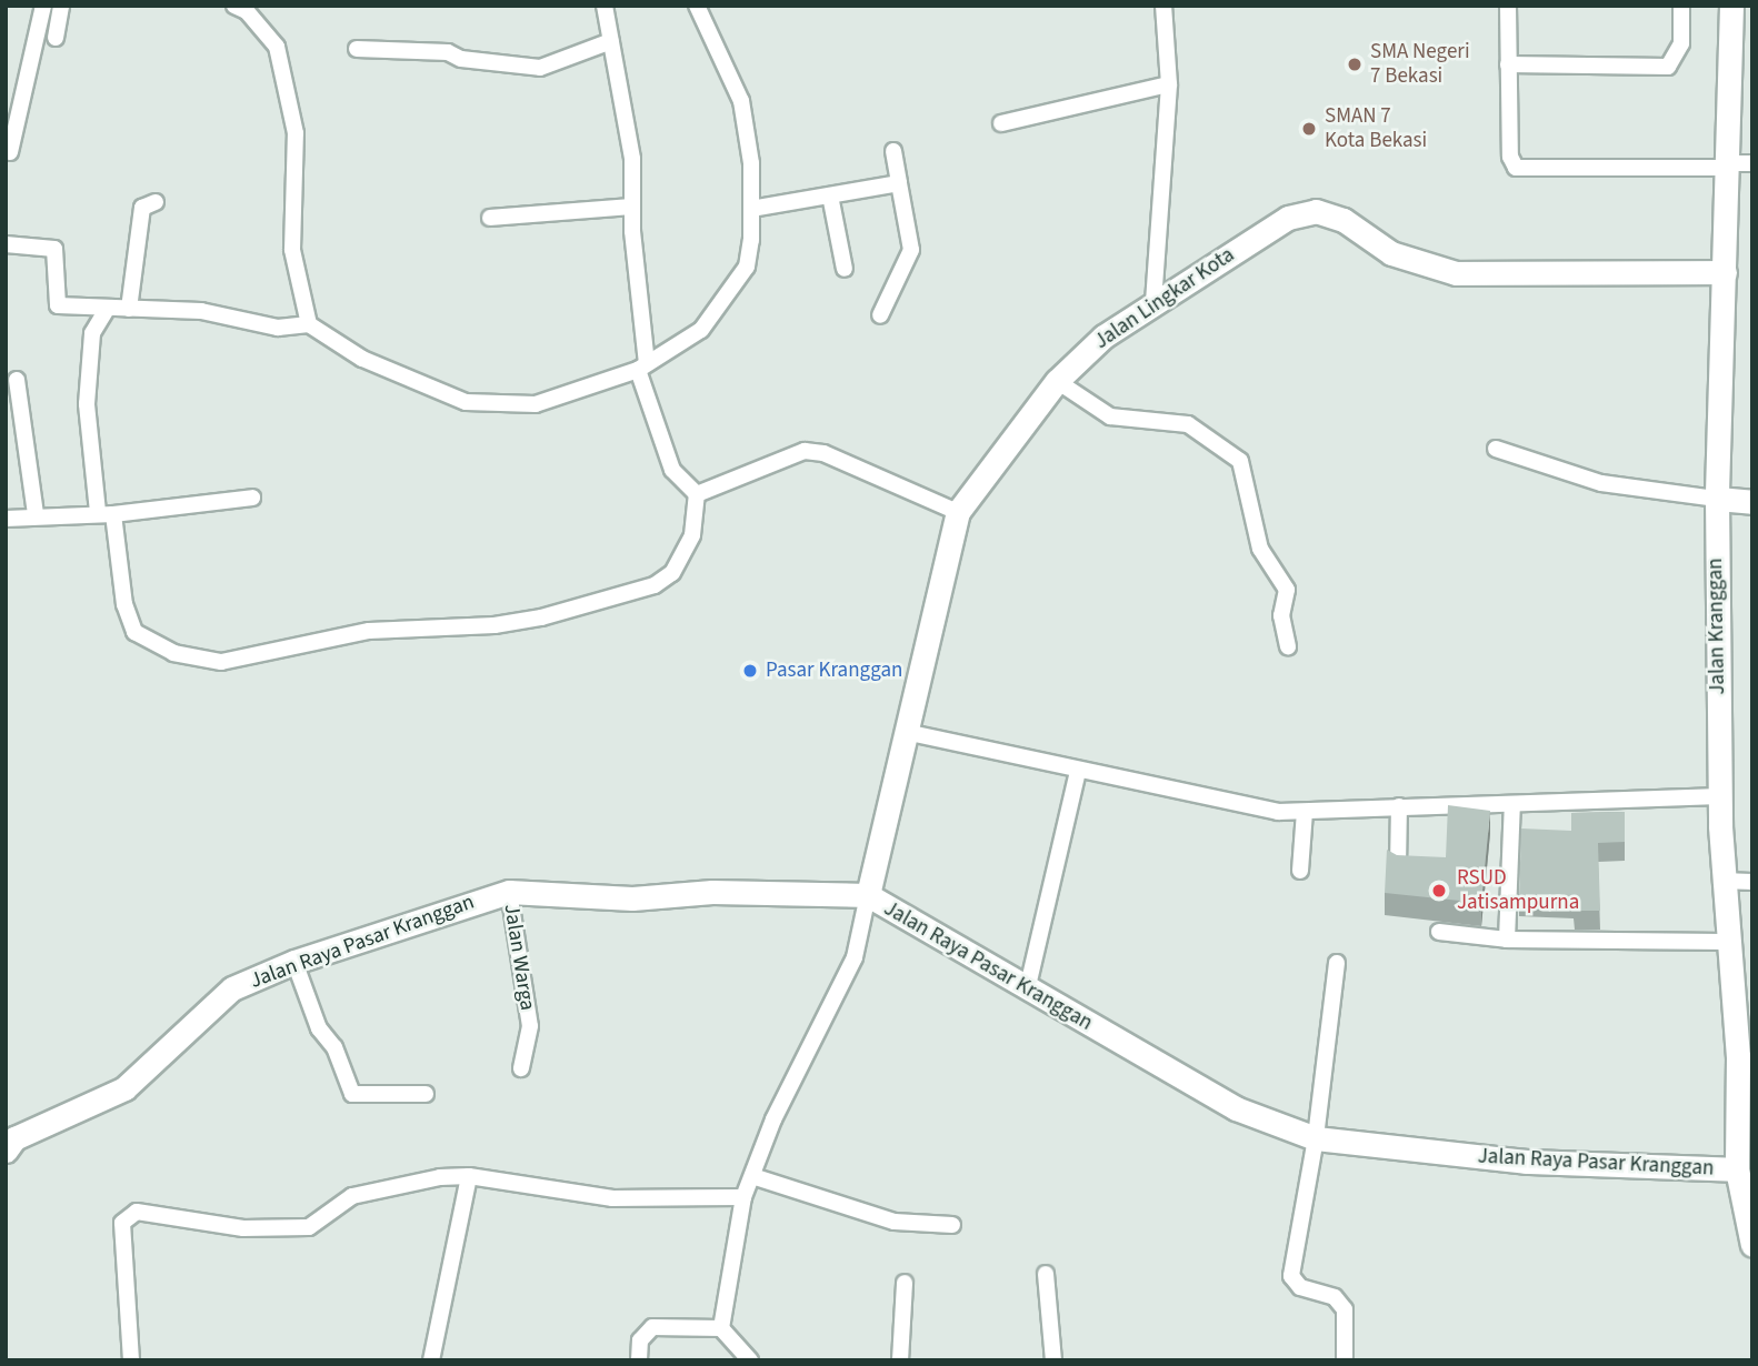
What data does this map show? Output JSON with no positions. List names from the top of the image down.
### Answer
{
  "streets": {
    "main road": ["Jalan Lingkar Kota", "Jalan Kranggan", "Jalan Raya Pasar Kranggan"],
    "street": ["Jalan Warga"]
  },
  "crossings": [
    ["Jalan Lingkar Kota", "Jalan Kranggan"],
    ["Jalan Lingkar Kota", "Jalan Raya Pasar Kranggan"],
    ["Jalan Kranggan", "Jalan Raya Pasar Kranggan"],
    ["Jalan Raya Pasar Kranggan", "Jalan Warga"]
  ],
  "places": [
    "SMA Negeri 7 Bekasi",
    "SMAN 7 Kota Bekasi",
    "Pasar Kranggan",
    "RSUD Jatisampurna"
  ]
}
